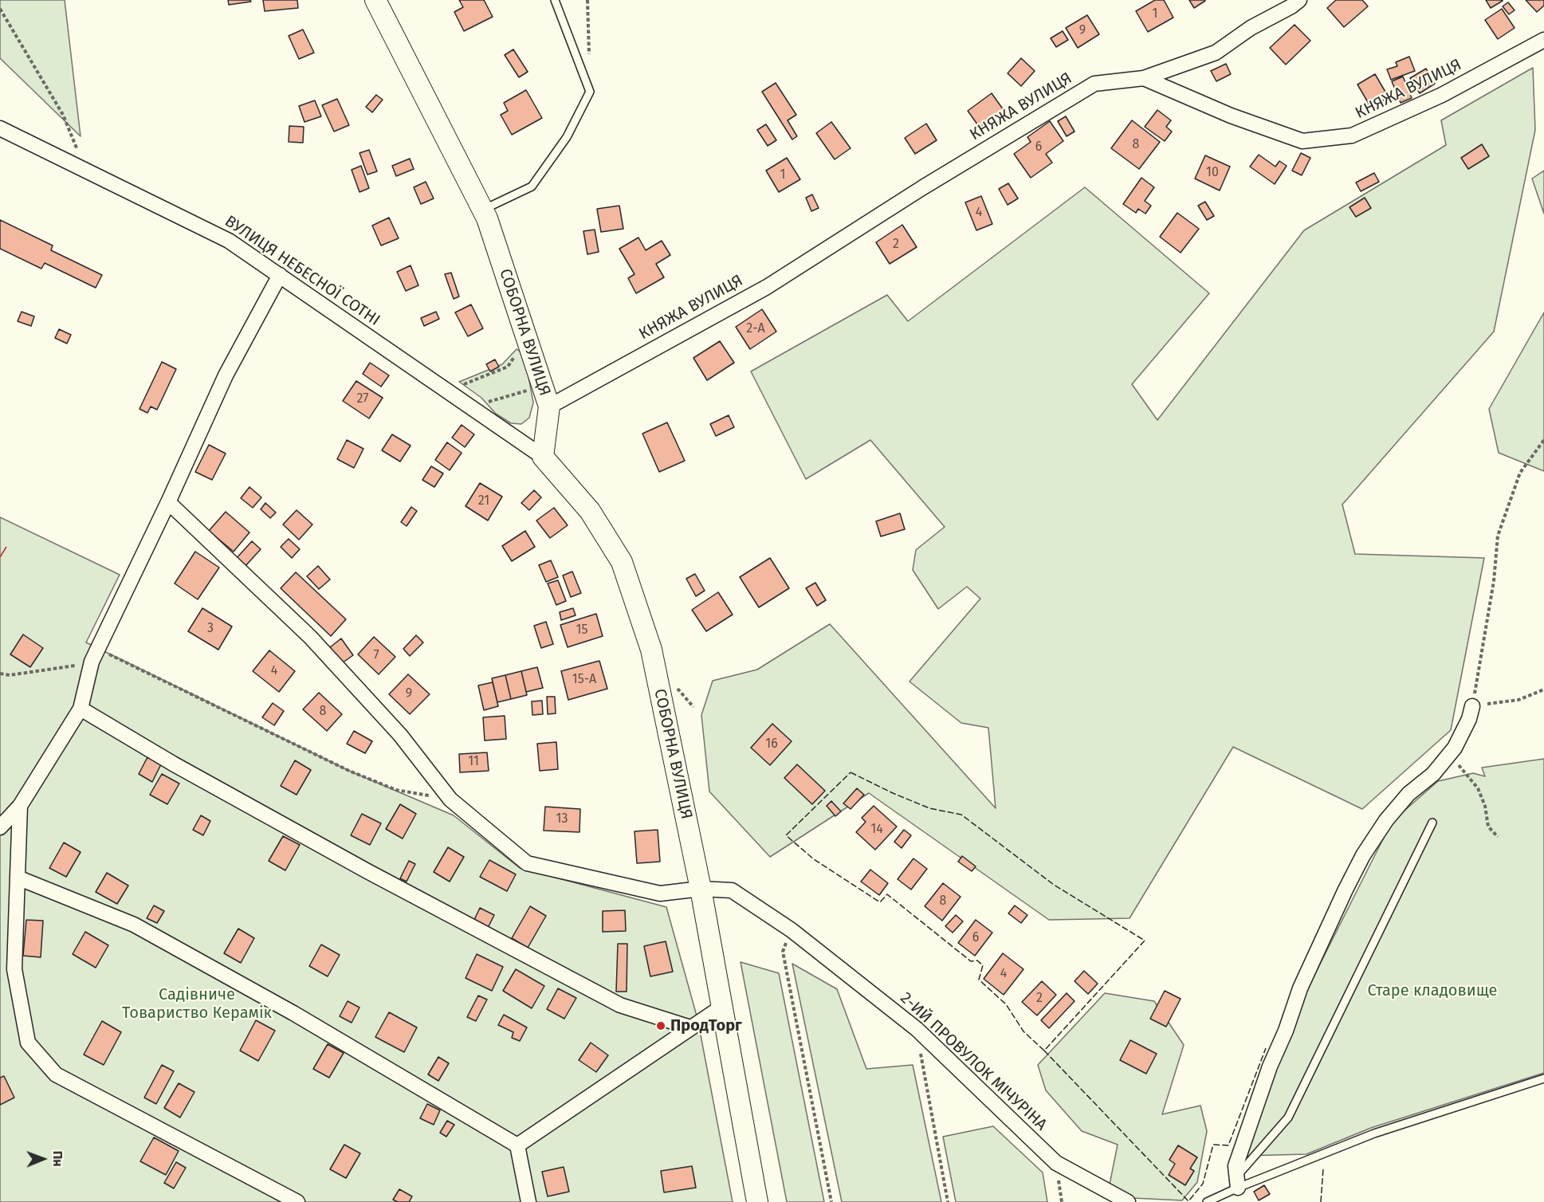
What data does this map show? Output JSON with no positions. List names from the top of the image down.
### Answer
{
  "streets": {
    "main road": ["СОБОРНА ВУЛИЦЯ"],
    "street": ["КНЯЖА ВУЛИЦЯ", "ВУЛИЦЯ НЕБЕСНОЇ СОТНІ", "2-ИЙ ПРОВУЛОК МІЧУРІНА"]
  },
  "crossings": [
    ["КНЯЖА ВУЛИЦЯ", "СОБОРНА ВУЛИЦЯ"],
    ["ВУЛИЦЯ НЕБЕСНОЇ СОТНІ", "СОБОРНА ВУЛИЦЯ"],
    ["СОБОРНА ВУЛИЦЯ", "2-ИЙ ПРОВУЛОК МІЧУРІНА"]
  ],
  "parks": ["Старе кладовище", "Садівниче Товариство Керамік"],
  "places": ["ПродТорг"],
  "house_numbers": [
    "1",
    "9",
    "8",
    "6",
    "10",
    "1",
    "4",
    "2",
    "2-А",
    "27",
    "21",
    "3",
    "15",
    "7",
    "4",
    "15-А",
    "9",
    "8",
    "16",
    "11",
    "13",
    "14",
    "8",
    "6",
    "4",
    "2"
  ],
  "north": "right"
}
